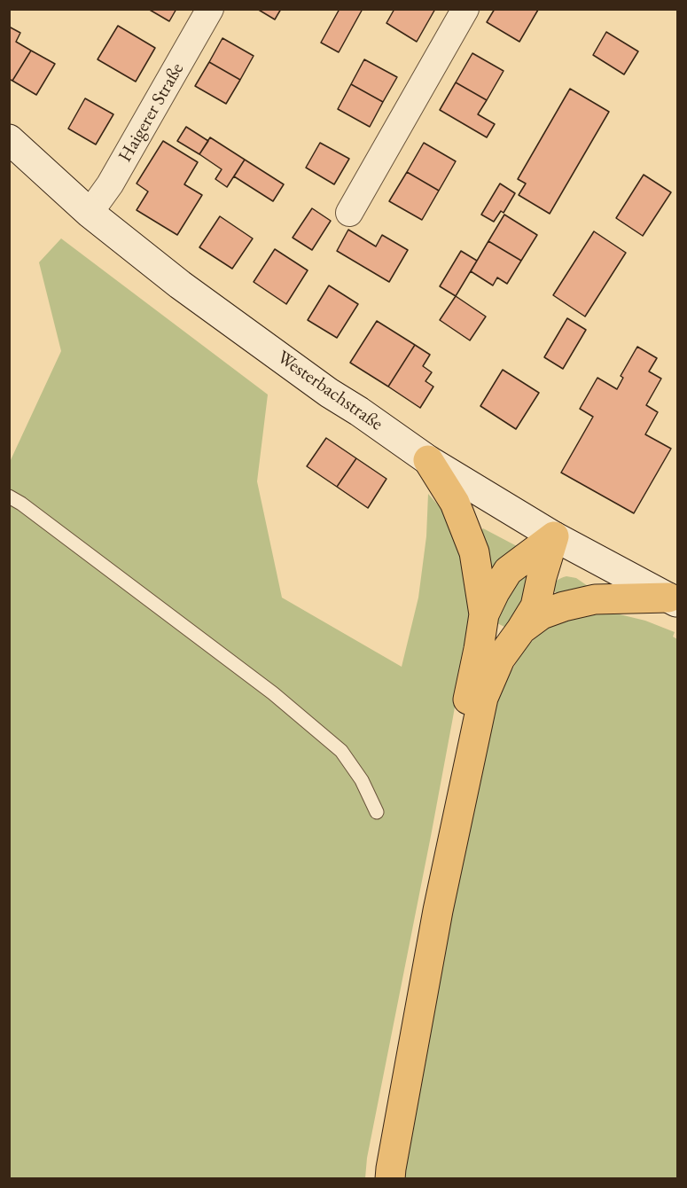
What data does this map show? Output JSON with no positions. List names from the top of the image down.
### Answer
{
  "streets": {
    "main road": ["Westerbachstraße"],
    "street": ["Haigerer Straße"]
  },
  "crossings": [
    ["Haigerer Straße", "Westerbachstraße"]
  ]
}
